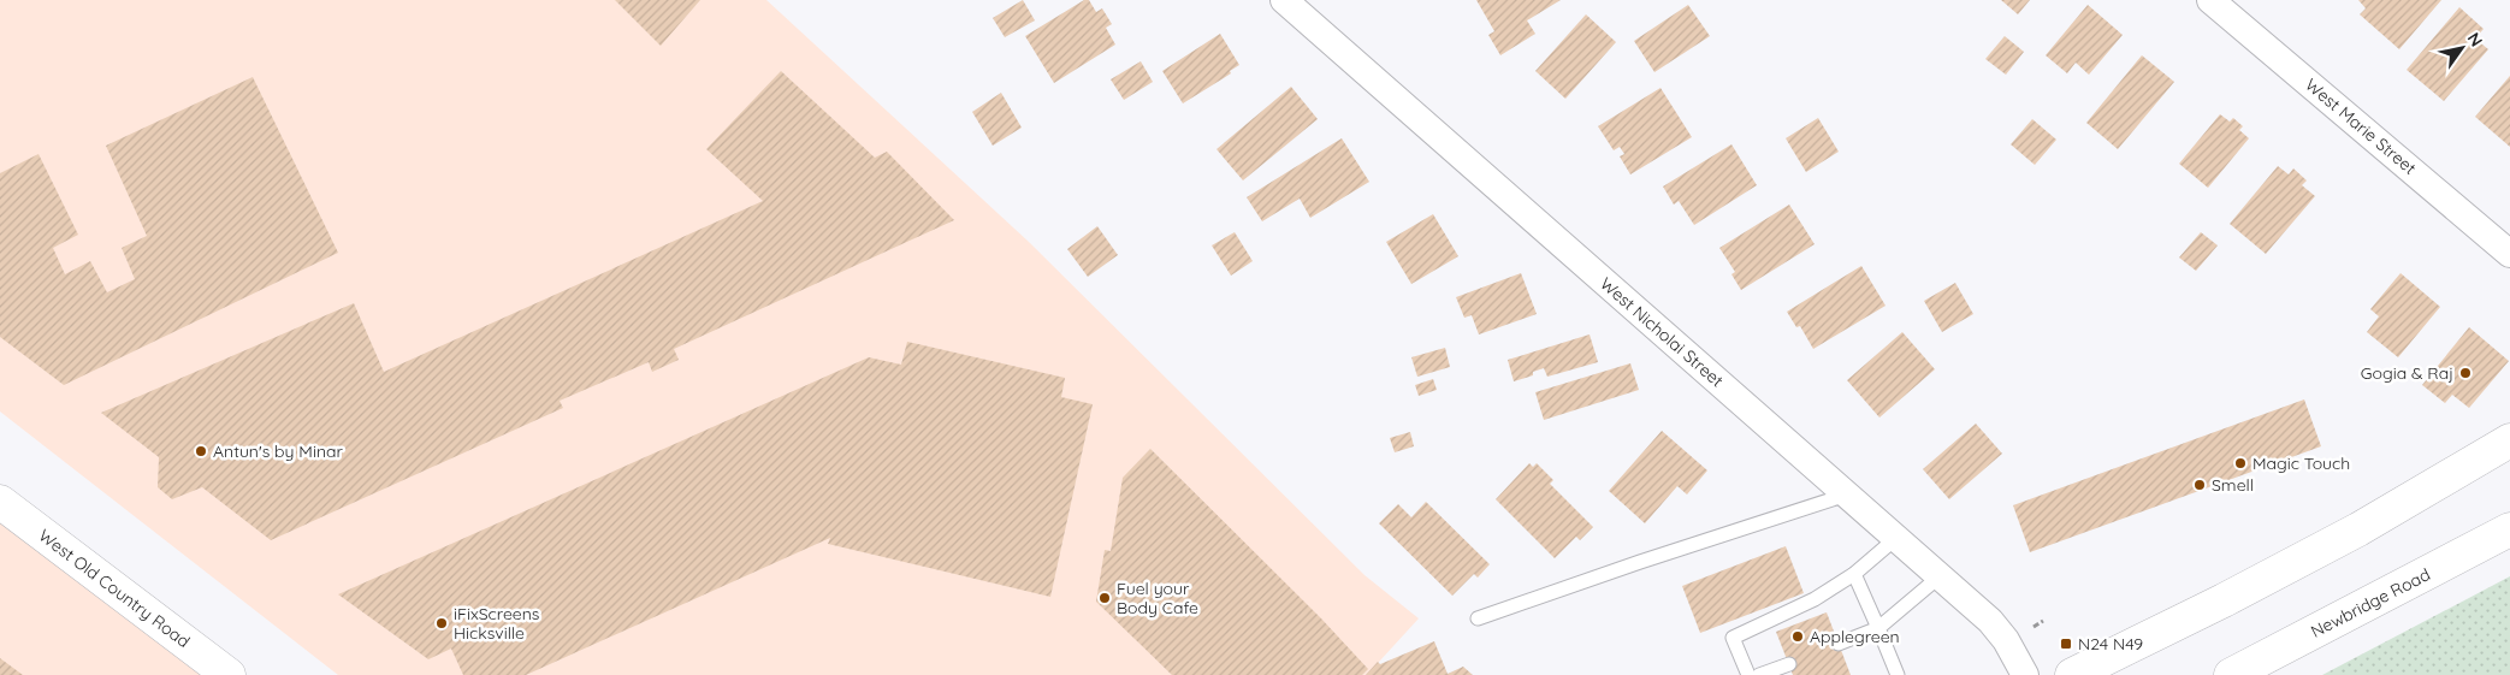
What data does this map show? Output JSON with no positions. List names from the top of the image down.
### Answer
{
  "streets": {
    "main road": ["West Old Country Road", "Newbridge Road"],
    "street": ["West Marie Street", "West Nicholai Street"]
  },
  "places": {
    "other": [
      "Gogia & Raj",
      "Antun's by Minar",
      "Magic Touch",
      "Smell",
      "Fuel your Body Cafe",
      "iFixScreens Hicksville",
      "Applegreen"
    ],
    "transit": ["N24 N49"]
  },
  "north": "top right"
}
